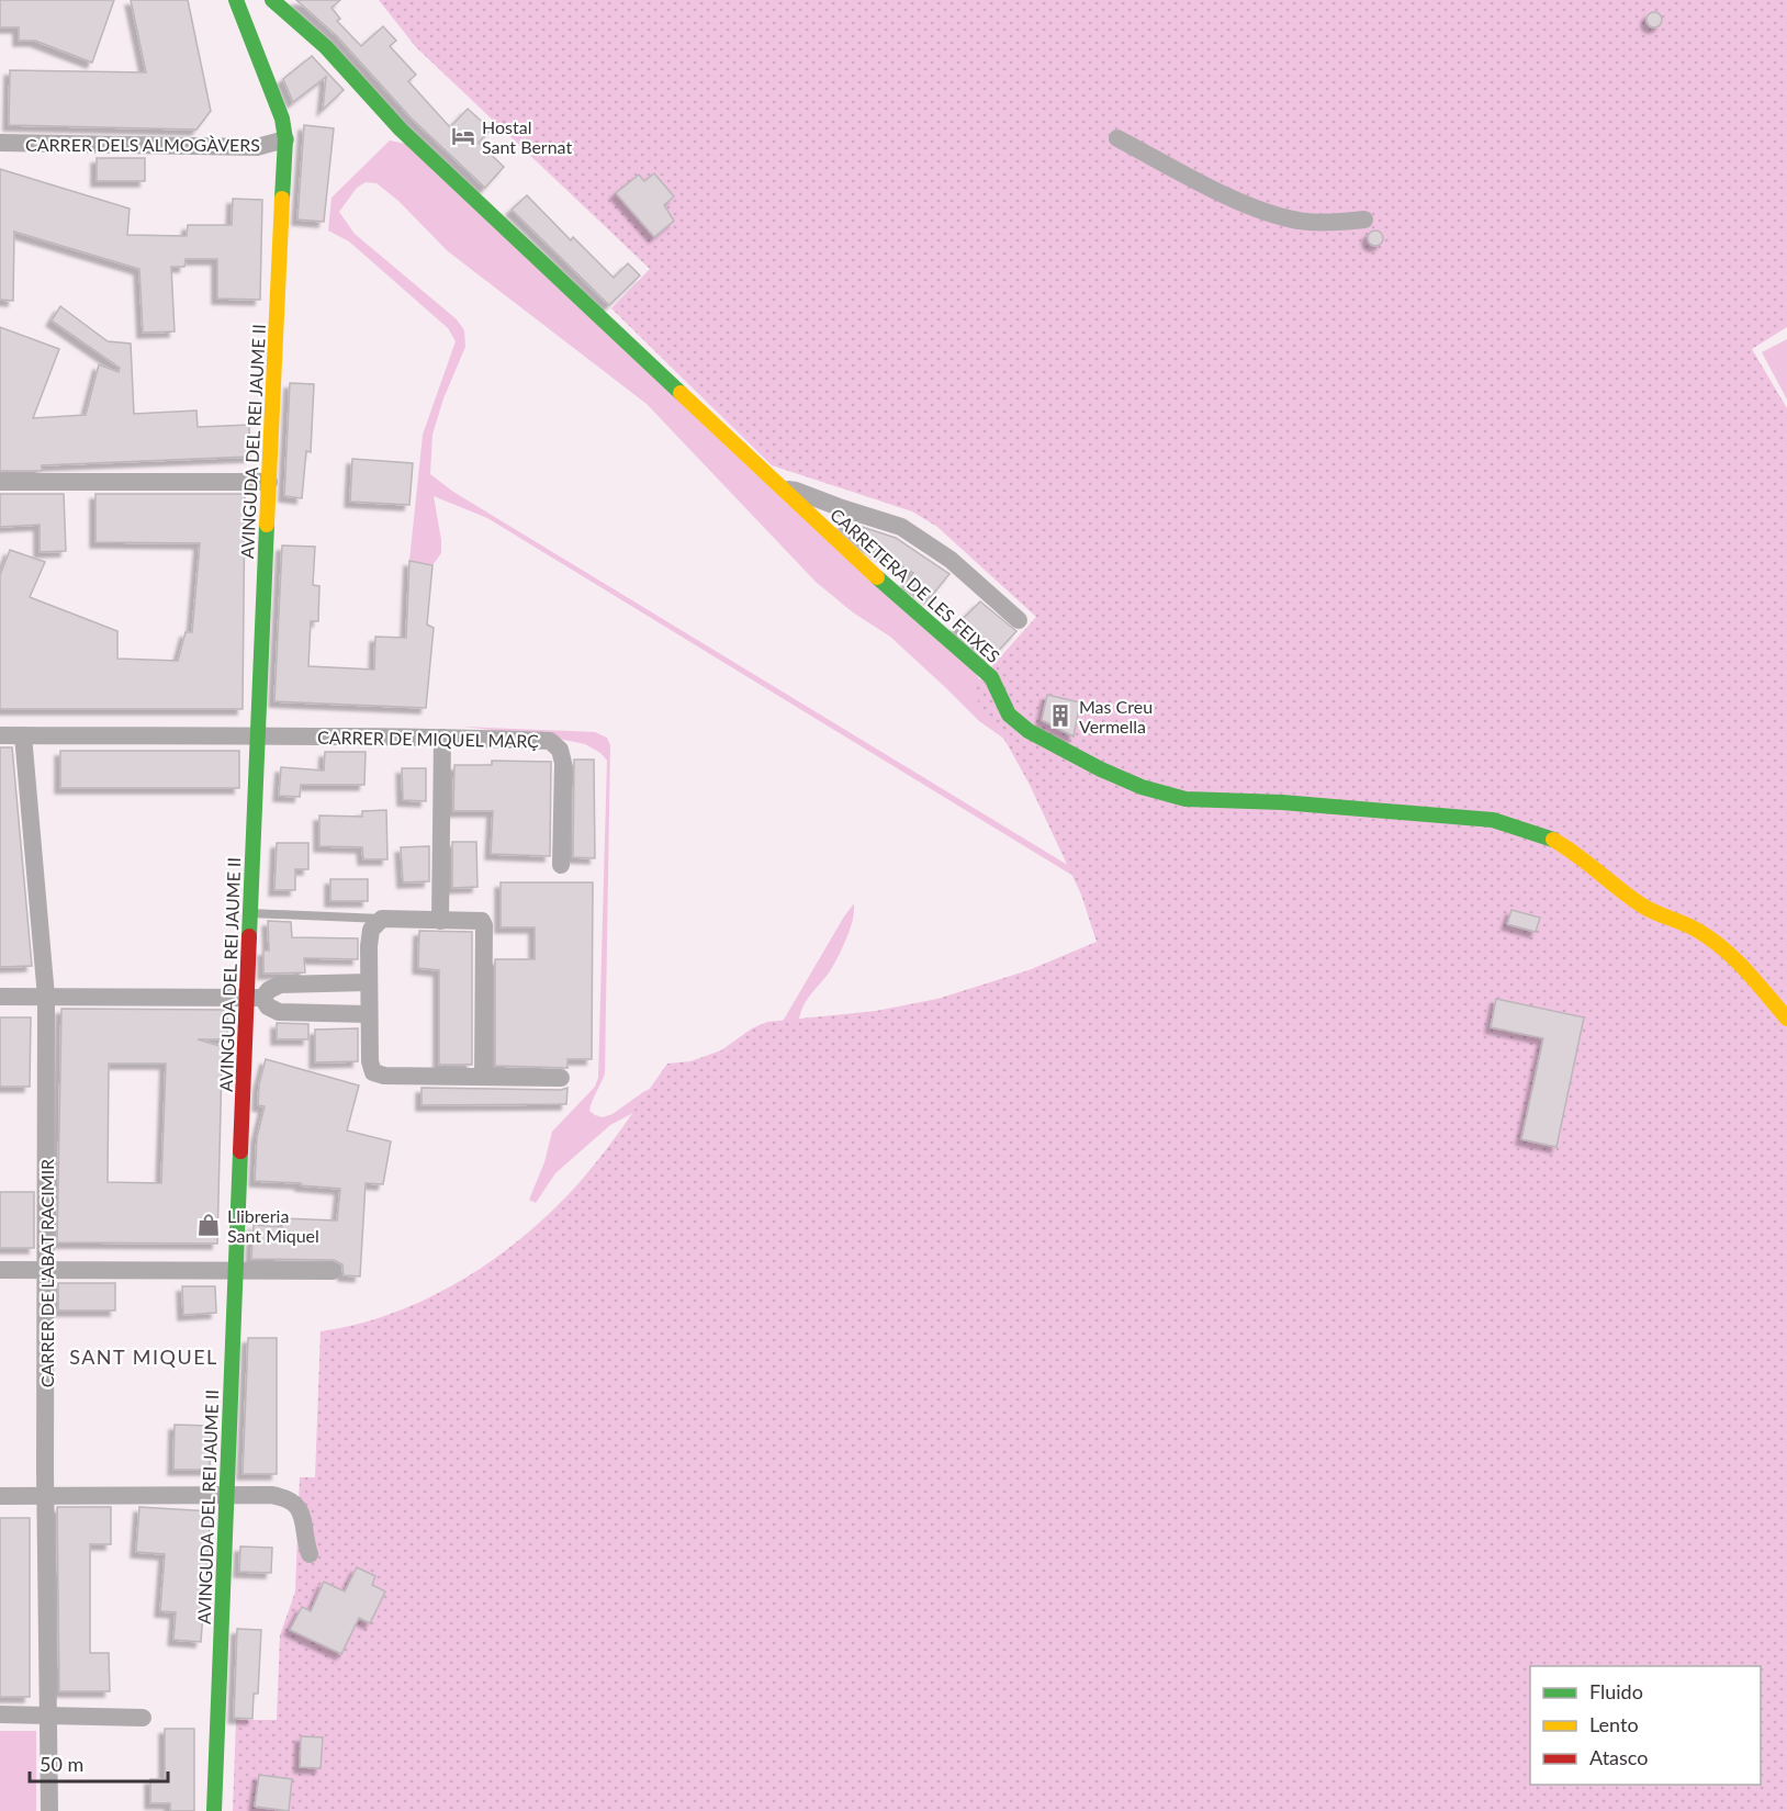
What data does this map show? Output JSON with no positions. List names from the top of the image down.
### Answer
{
  "streets": {
    "street": [
      "CARRER DELS ALMOGÀVERS",
      "AVINGUDA DEL REI JAUME II",
      "CARRETERA DE LES FEIXES",
      "CARRER DE MIQUEL MARÇ",
      "CARRER DE L'ABAT RACIMIR"
    ]
  },
  "crossings": [
    ["CARRER DELS ALMOGÀVERS", "AVINGUDA DEL REI JAUME II"],
    ["AVINGUDA DEL REI JAUME II", "CARRER DE MIQUEL MARÇ"],
    ["CARRER DE MIQUEL MARÇ", "CARRER DE L'ABAT RACIMIR"]
  ],
  "districts": ["SANT MIQUEL"],
  "places": {
    "hotel": ["Hostal Sant Bernat"],
    "building": ["Mas Creu Vermella"],
    "shop": ["Llibreria Sant Miquel"]
  },
  "legend": ["Fluido", "Lento", "Atasco"],
  "scale_bar": "50 m"
}
